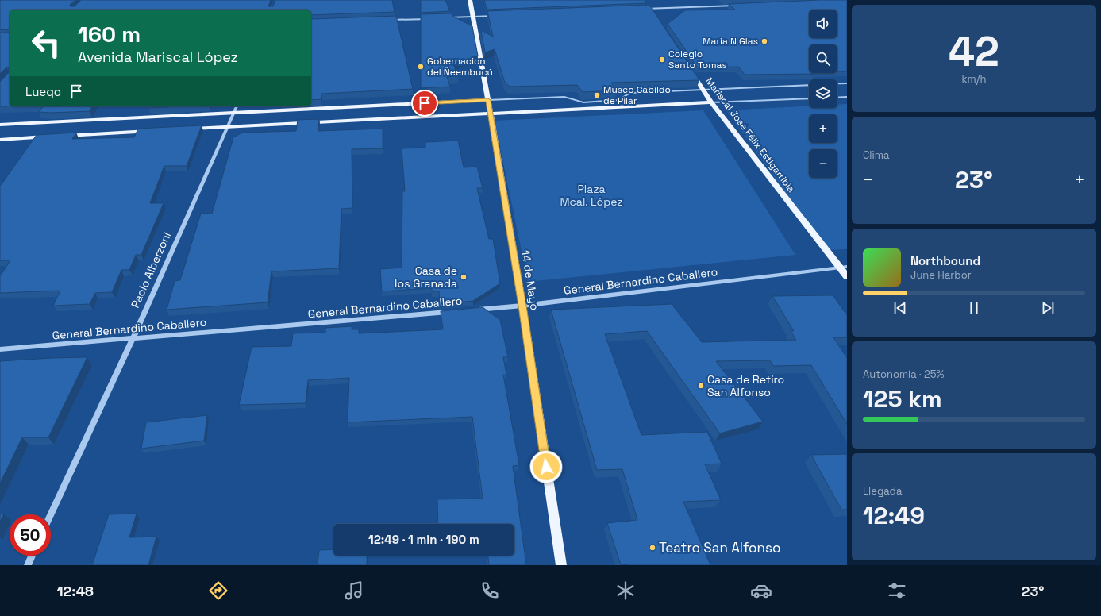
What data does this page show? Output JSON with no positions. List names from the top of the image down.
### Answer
{
  "streets": {
    "main road": ["Mariscal José Félix Estigarribia", "14 de Mayo"],
    "street": ["Paolo Alberzoni", "General Bernardino Caballero"]
  },
  "crossings": [
    ["Mariscal José Félix Estigarribia", "General Bernardino Caballero"],
    ["Paolo Alberzoni", "General Bernardino Caballero"],
    ["14 de Mayo", "General Bernardino Caballero"]
  ],
  "parks": ["Plaza Mcal. López"],
  "places": [
    "Maria N Glas",
    "Colegio Santo Tomas",
    "Gobernacion del Ñeembucú",
    "Museo Cabildo de Pilar",
    "Casa de los Granada",
    "Casa de Retiro San Alfonso",
    "Teatro San Alfonso"
  ],
  "page": {
    "tile": [
      ["42", "km/h"],
      "Clima",
      ["Autonomía · 25%", "125 km"],
      ["Llegada", "12:49"]
    ],
    "map_buttons": ["+", "−"],
    "turn": ["160 m", "Avenida Mariscal López"],
    "then": "Luego",
    "heat": ["−", "23°", "+"],
    "song": ["Northbound", "June Harbor"],
    "limit": "50",
    "trip": "12:49 · 1 min · 190 m",
    "tabs": ["12:48", "23°"]
  }
}
